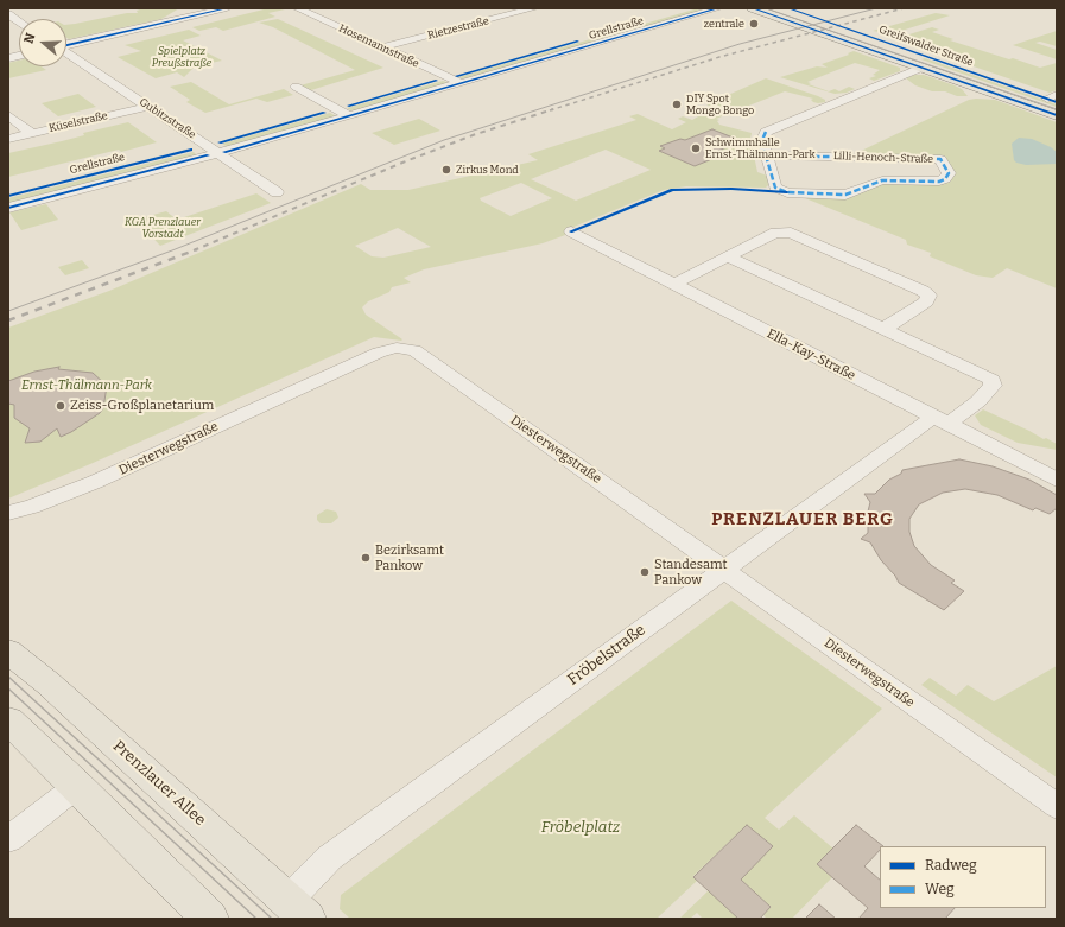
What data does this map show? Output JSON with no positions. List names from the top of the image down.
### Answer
{
  "streets": {
    "main road": ["Greifswalder Straße", "Prenzlauer Allee"],
    "street": [
      "Rietzestraße",
      "Grellstraße",
      "Hosemannstraße",
      "Gubitzstraße",
      "Küselstraße",
      "Lilli-Henoch-Straße",
      "Ella-Kay-Straße",
      "Diesterwegstraße",
      "Fröbelstraße"
    ]
  },
  "crossings": [
    ["Rietzestraße", "Hosemannstraße"],
    ["Grellstraße", "Hosemannstraße"],
    ["Grellstraße", "Gubitzstraße"],
    ["Greifswalder Straße", "Lilli-Henoch-Straße"],
    ["Gubitzstraße", "Küselstraße"],
    ["Ella-Kay-Straße", "Fröbelstraße"],
    ["Diesterwegstraße", "Fröbelstraße"],
    ["Fröbelstraße", "Prenzlauer Allee"]
  ],
  "districts": ["PRENZLAUER BERG"],
  "parks": [
    "Spielplatz Preußstraße",
    "KGA Prenzlauer Vorstadt",
    "Ernst-Thälmann-Park",
    "Fröbelplatz"
  ],
  "places": [
    "zentrale",
    "DIY Spot Mongo Bongo",
    "Schwimmhalle Ernst-Thälmann-Park",
    "Zirkus Mond",
    "Zeiss-Großplanetarium",
    "Bezirksamt Pankow",
    "Standesamt Pankow"
  ],
  "legend": ["Radweg", "Weg"],
  "north": "left"
}
